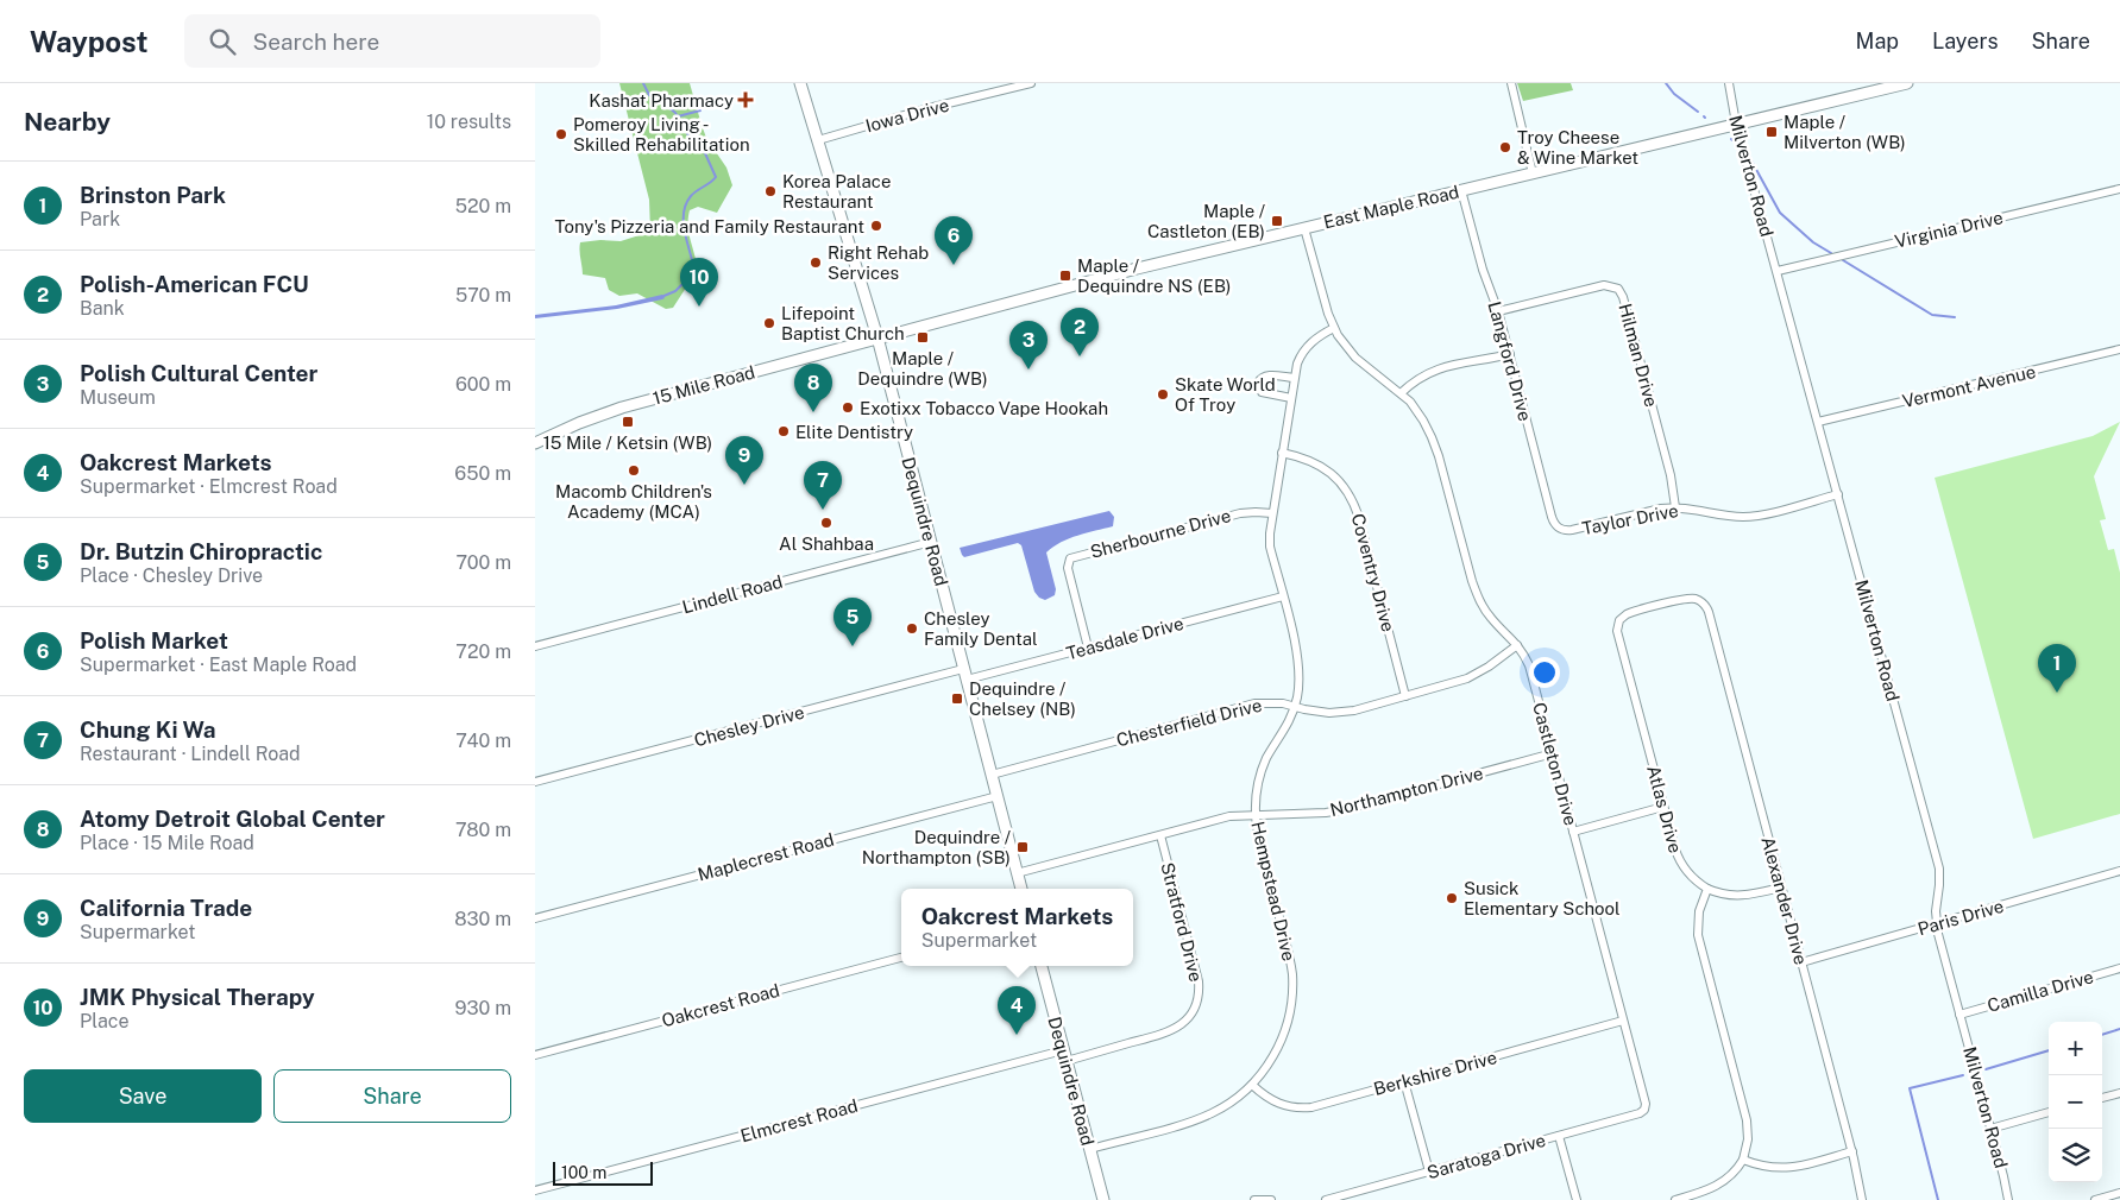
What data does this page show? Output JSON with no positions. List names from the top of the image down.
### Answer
{
  "streets": {
    "main road": ["East Maple Road", "15 Mile Road", "Dequindre Road"],
    "street": [
      "Iowa Drive",
      "Milverton Road",
      "Virginia Drive",
      "Hilman Drive",
      "Langford Drive",
      "Vermont Avenue",
      "Taylor Drive",
      "Sherbourne Drive",
      "Coventry Drive",
      "Lindell Road",
      "Teasdale Drive",
      "Chesterfield Drive",
      "Chesley Drive",
      "Castleton Drive",
      "Northampton Drive",
      "Atlas Drive",
      "Maplecrest Road",
      "Hempstead Drive",
      "Alexander Drive",
      "Paris Drive",
      "Stratford Drive",
      "Camilla Drive",
      "Oakcrest Road",
      "Berkshire Drive",
      "Elmcrest Road",
      "Saratoga Drive"
    ]
  },
  "crossings": [
    ["Iowa Drive", "Dequindre Road"],
    ["Milverton Road", "East Maple Road"],
    ["Milverton Road", "Virginia Drive"],
    ["Milverton Road", "Vermont Avenue"],
    ["Milverton Road", "Taylor Drive"],
    ["Milverton Road", "Paris Drive"],
    ["Milverton Road", "Camilla Drive"],
    ["East Maple Road", "Langford Drive"],
    ["East Maple Road", "15 Mile Road"],
    ["East Maple Road", "Dequindre Road"],
    ["East Maple Road", "Castleton Drive"],
    ["Hilman Drive", "Langford Drive"],
    ["Hilman Drive", "Taylor Drive"],
    ["Langford Drive", "Taylor Drive"],
    ["15 Mile Road", "Dequindre Road"],
    ["Dequindre Road", "Lindell Road"],
    ["Dequindre Road", "Teasdale Drive"],
    ["Dequindre Road", "Chesterfield Drive"],
    ["Dequindre Road", "Chesley Drive"],
    ["Dequindre Road", "Northampton Drive"],
    ["Dequindre Road", "Maplecrest Road"],
    ["Dequindre Road", "Hempstead Drive"],
    ["Dequindre Road", "Stratford Drive"],
    ["Dequindre Road", "Elmcrest Road"],
    ["Sherbourne Drive", "Teasdale Drive"],
    ["Sherbourne Drive", "Hempstead Drive"],
    ["Coventry Drive", "Chesterfield Drive"],
    ["Coventry Drive", "Hempstead Drive"],
    ["Teasdale Drive", "Chesley Drive"],
    ["Teasdale Drive", "Hempstead Drive"],
    ["Chesterfield Drive", "Castleton Drive"],
    ["Chesterfield Drive", "Hempstead Drive"],
    ["Castleton Drive", "Northampton Drive"],
    ["Castleton Drive", "Hempstead Drive"],
    ["Castleton Drive", "Berkshire Drive"],
    ["Castleton Drive", "Saratoga Drive"],
    ["Northampton Drive", "Hempstead Drive"],
    ["Northampton Drive", "Stratford Drive"],
    ["Atlas Drive", "Alexander Drive"],
    ["Hempstead Drive", "Berkshire Drive"],
    ["Alexander Drive", "Paris Drive"],
    ["Stratford Drive", "Elmcrest Road"]
  ],
  "places": {
    "health": ["Kashat Pharmacy"],
    "transit": [
      "Maple / Milverton (WB)",
      "Maple / Castleton (EB)",
      "Maple / Dequindre NS (EB)",
      "Maple / Dequindre (WB)",
      "15 Mile / Ketsin (WB)",
      "Dequindre / Chelsey (NB)",
      "Dequindre / Northampton (SB)"
    ],
    "other": [
      "Pomeroy Living - Skilled Rehabilitation",
      "Troy Cheese & Wine Market",
      "Korea Palace Restaurant",
      "Tony's Pizzeria and Family Restaurant",
      "Right Rehab Services",
      "Lifepoint Baptist Church",
      "Skate World Of Troy",
      "Exotixx Tobacco Vape Hookah",
      "Elite Dentistry",
      "Macomb Children's Academy (MCA)",
      "Al Shahbaa",
      "Chesley Family Dental",
      "Susick Elementary School"
    ]
  },
  "scale_bar": "100 m",
  "page": {
    "header": "Waypost",
    "search": "Search here",
    "nav": ["Map", "Layers", "Share"],
    "heading": ["Nearby", "10 results"],
    "list": [
      {
        "mark": "1",
        "name": "Brinston Park",
        "note": "Park",
        "value": "520 m"
      },
      {
        "mark": "2",
        "name": "Polish-American FCU",
        "note": "Bank",
        "value": "570 m"
      },
      {
        "mark": "3",
        "name": "Polish Cultural Center",
        "note": "Museum",
        "value": "600 m"
      },
      {
        "mark": "4",
        "name": "Oakcrest Markets",
        "note": "Supermarket · Elmcrest Road",
        "value": "650 m"
      },
      {
        "mark": "5",
        "name": "Dr. Butzin Chiropractic",
        "note": "Place · Chesley Drive",
        "value": "700 m"
      },
      {
        "mark": "6",
        "name": "Polish Market",
        "note": "Supermarket · East Maple Road",
        "value": "720 m"
      },
      {
        "mark": "7",
        "name": "Chung Ki Wa",
        "note": "Restaurant · Lindell Road",
        "value": "740 m"
      },
      {
        "mark": "8",
        "name": "Atomy Detroit Global Center",
        "note": "Place · 15 Mile Road",
        "value": "780 m"
      },
      {
        "mark": "9",
        "name": "California Trade",
        "note": "Supermarket",
        "value": "830 m"
      },
      {
        "mark": "10",
        "name": "JMK Physical Therapy",
        "note": "Place",
        "value": "930 m"
      }
    ],
    "pins": [
      "6",
      "10",
      "2",
      "3",
      "8",
      "9",
      "7",
      "5",
      "1",
      "4"
    ],
    "popup": ["Oakcrest Markets", "Supermarket"],
    "map_buttons": ["+", "−"],
    "buttons": ["Save", "Share"],
    "scale": "100 m"
  }
}
